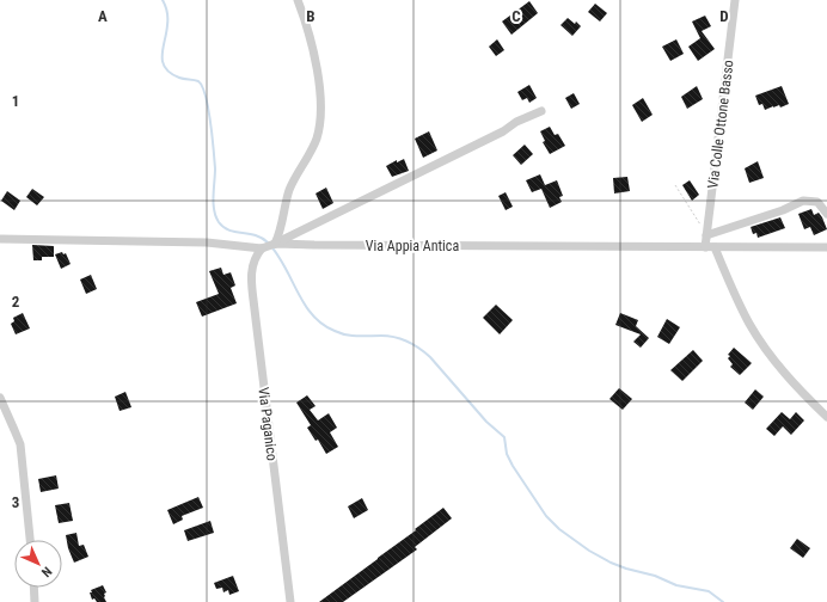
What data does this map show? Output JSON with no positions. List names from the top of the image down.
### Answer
{
  "streets": {
    "street": ["Via Colle Ottone Basso", "Via Appia Antica", "Via Paganico"]
  },
  "crossings": [
    ["Via Colle Ottone Basso", "Via Appia Antica"],
    ["Via Appia Antica", "Via Paganico"]
  ],
  "north": "bottom right",
  "grid": {
    "columns": [
      "A",
      "B",
      "C",
      "D"
    ],
    "rows": ["1", "2", "3"]
  }
}
